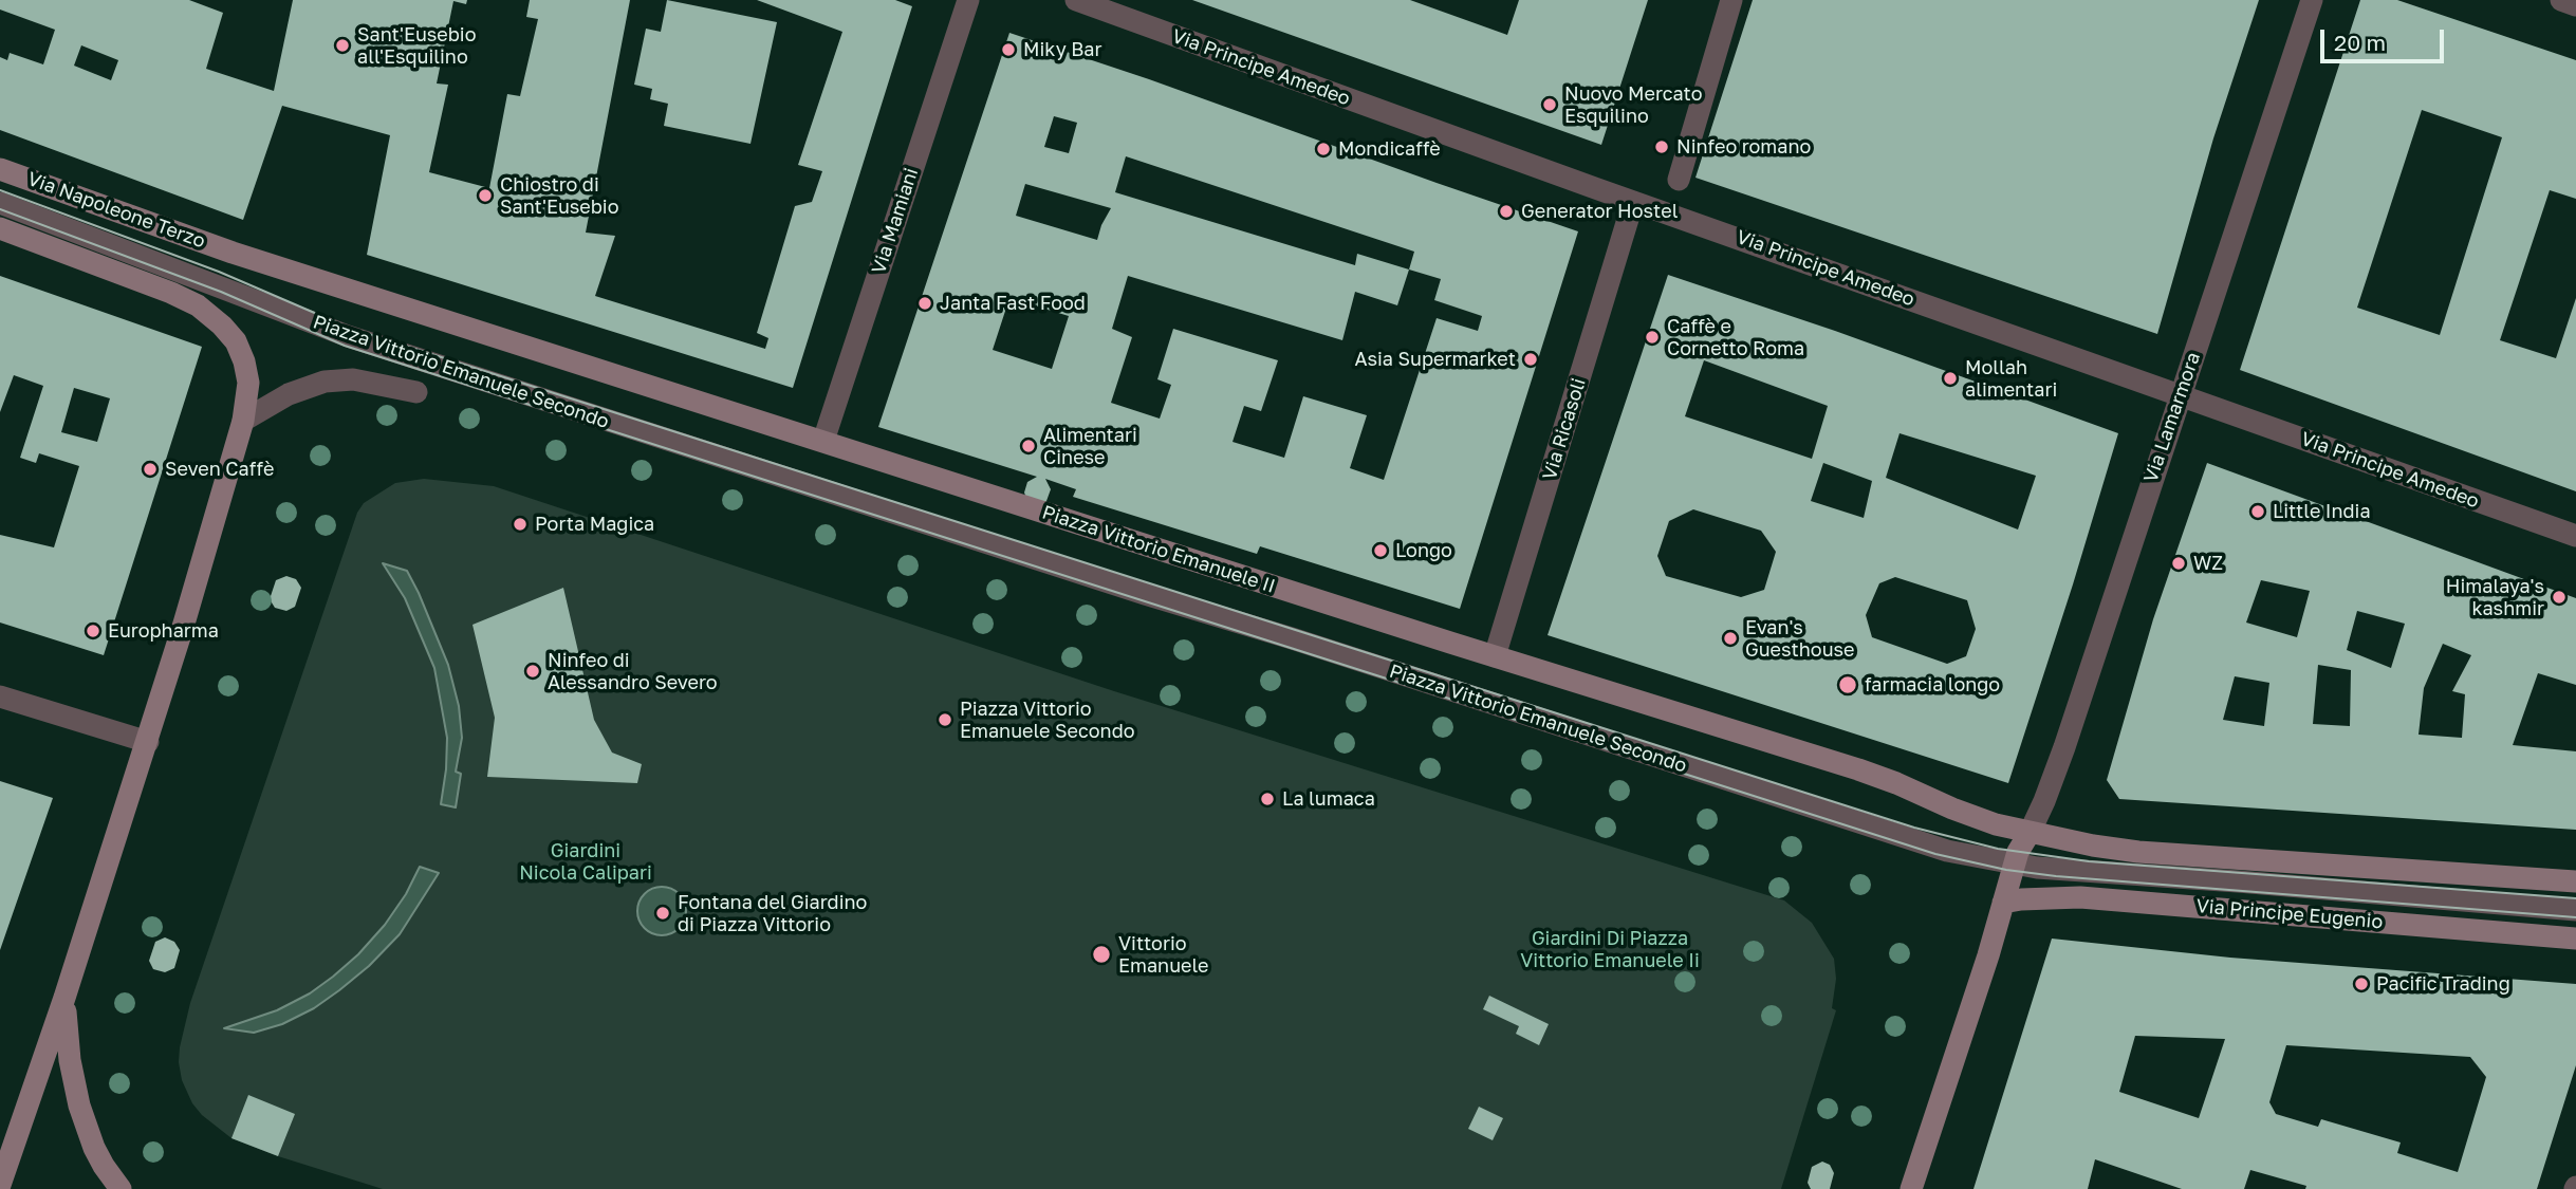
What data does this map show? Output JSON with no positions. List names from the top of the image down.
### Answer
{
  "streets": {
    "street": [
      "Via Principe Amedeo",
      "Via Napoleone Terzo",
      "Via Mamiani",
      "Piazza Vittorio Emanuele Secondo",
      "Via Lamarmora",
      "Via Ricasoli",
      "Piazza Vittorio Emanuele II",
      "Via Principe Eugenio"
    ]
  },
  "crossings": [
    ["Via Principe Amedeo", "Via Lamarmora"],
    ["Via Principe Amedeo", "Via Ricasoli"],
    ["Via Napoleone Terzo", "Via Mamiani"],
    ["Via Napoleone Terzo", "Piazza Vittorio Emanuele Secondo"],
    ["Via Napoleone Terzo", "Piazza Vittorio Emanuele II"],
    ["Via Mamiani", "Piazza Vittorio Emanuele II"],
    ["Piazza Vittorio Emanuele Secondo", "Via Principe Eugenio"],
    ["Via Ricasoli", "Piazza Vittorio Emanuele II"]
  ],
  "parks": ["Giardini Nicola Calipari", "Giardini Di Piazza Vittorio Emanuele Ii"],
  "places": [
    "Sant'Eusebio all'Esquilino",
    "Miky Bar",
    "Nuovo Mercato Esquilino",
    "Ninfeo romano",
    "Mondicaffè",
    "Chiostro di Sant'Eusebio",
    "Generator Hostel",
    "Janta Fast Food",
    "Caffè e Cornetto Roma",
    "Asia Supermarket",
    "Mollah alimentari",
    "Alimentari Cinese",
    "Seven Caffè",
    "Little India",
    "Porta Magica",
    "Longo",
    "WZ",
    "Himalaya's kashmir",
    "Europharma",
    "Evan's Guesthouse",
    "Ninfeo di Alessandro Severo",
    "farmacia longo",
    "Piazza Vittorio Emanuele Secondo",
    "La lumaca",
    "Fontana del Giardino di Piazza Vittorio",
    "Vittorio Emanuele",
    "Pacific Trading"
  ],
  "scale_bar": "20 m"
}
